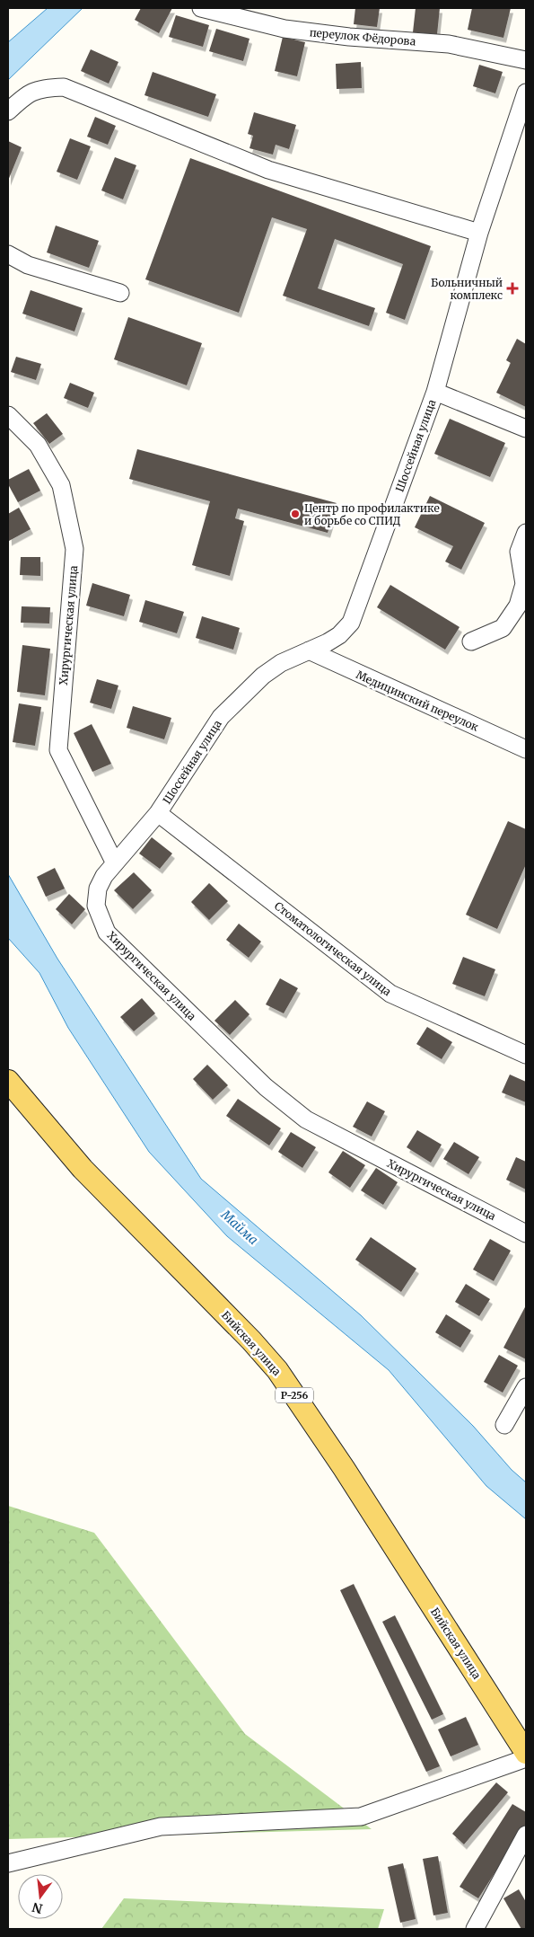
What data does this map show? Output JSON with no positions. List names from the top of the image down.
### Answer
{
  "streets": {
    "main road": ["Бийская улица", "Р-256"],
    "street": [
      "переулок Фёдорова",
      "Шоссейная улица",
      "Хирургическая улица",
      "Медицинский переулок",
      "Стоматологическая улица"
    ]
  },
  "crossings": [
    ["Шоссейная улица", "Хирургическая улица"],
    ["Шоссейная улица", "Медицинский переулок"],
    ["Шоссейная улица", "Стоматологическая улица"]
  ],
  "water": ["Майма"],
  "places": {
    "health": ["Больничный комплекс"],
    "other": ["Центр по профилактике и борьбе со СПИД"]
  },
  "north": "bottom"
}
